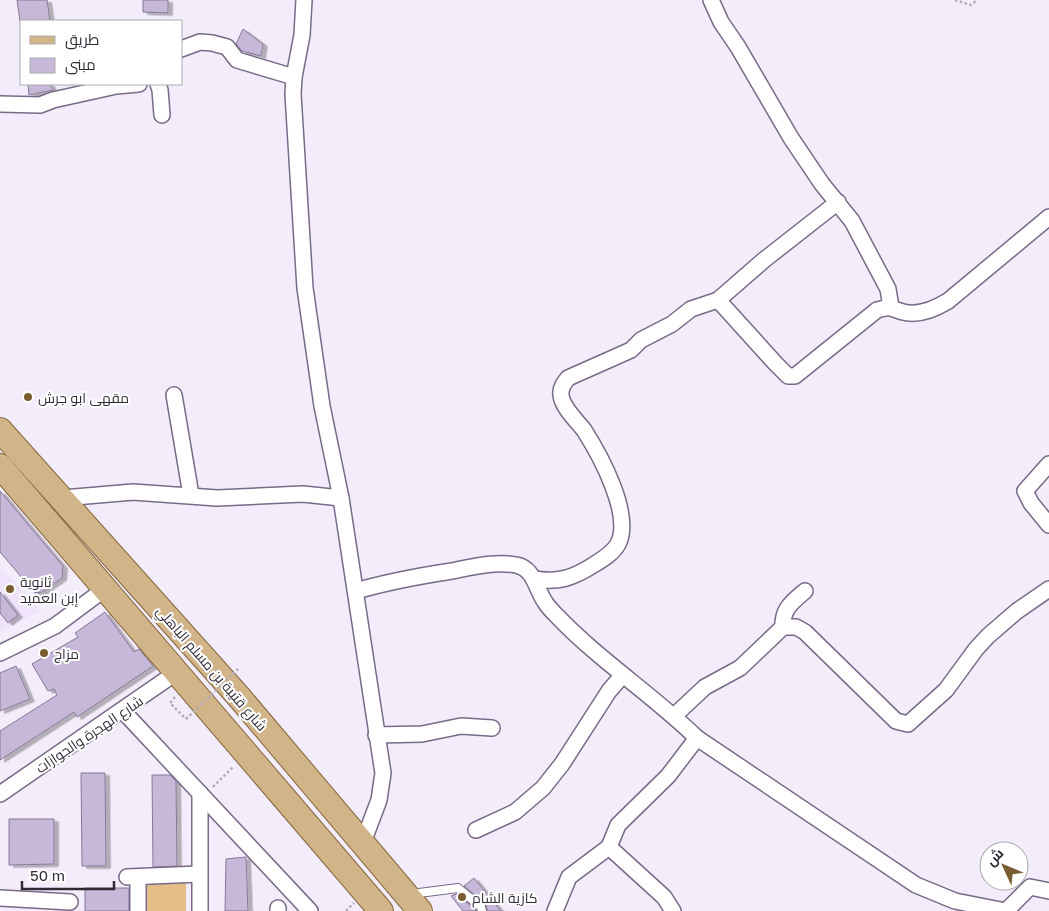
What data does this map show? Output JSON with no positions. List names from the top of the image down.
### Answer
{
  "streets": {
    "main road": ["شارع قتيبة بن مسلم الباهلي"],
    "street": ["شارع الهجرة والجوازات"]
  },
  "crossings": [
    ["شارع قتيبة بن مسلم الباهلي", "شارع الهجرة والجوازات"]
  ],
  "places": [
    "مقهى ابو جرش",
    "ثانوية إبن العميد",
    "مزاج",
    "كازية الشام"
  ],
  "legend": ["طريق", "مبنى"],
  "scale_bar": "50 m",
  "north": "top left"
}
